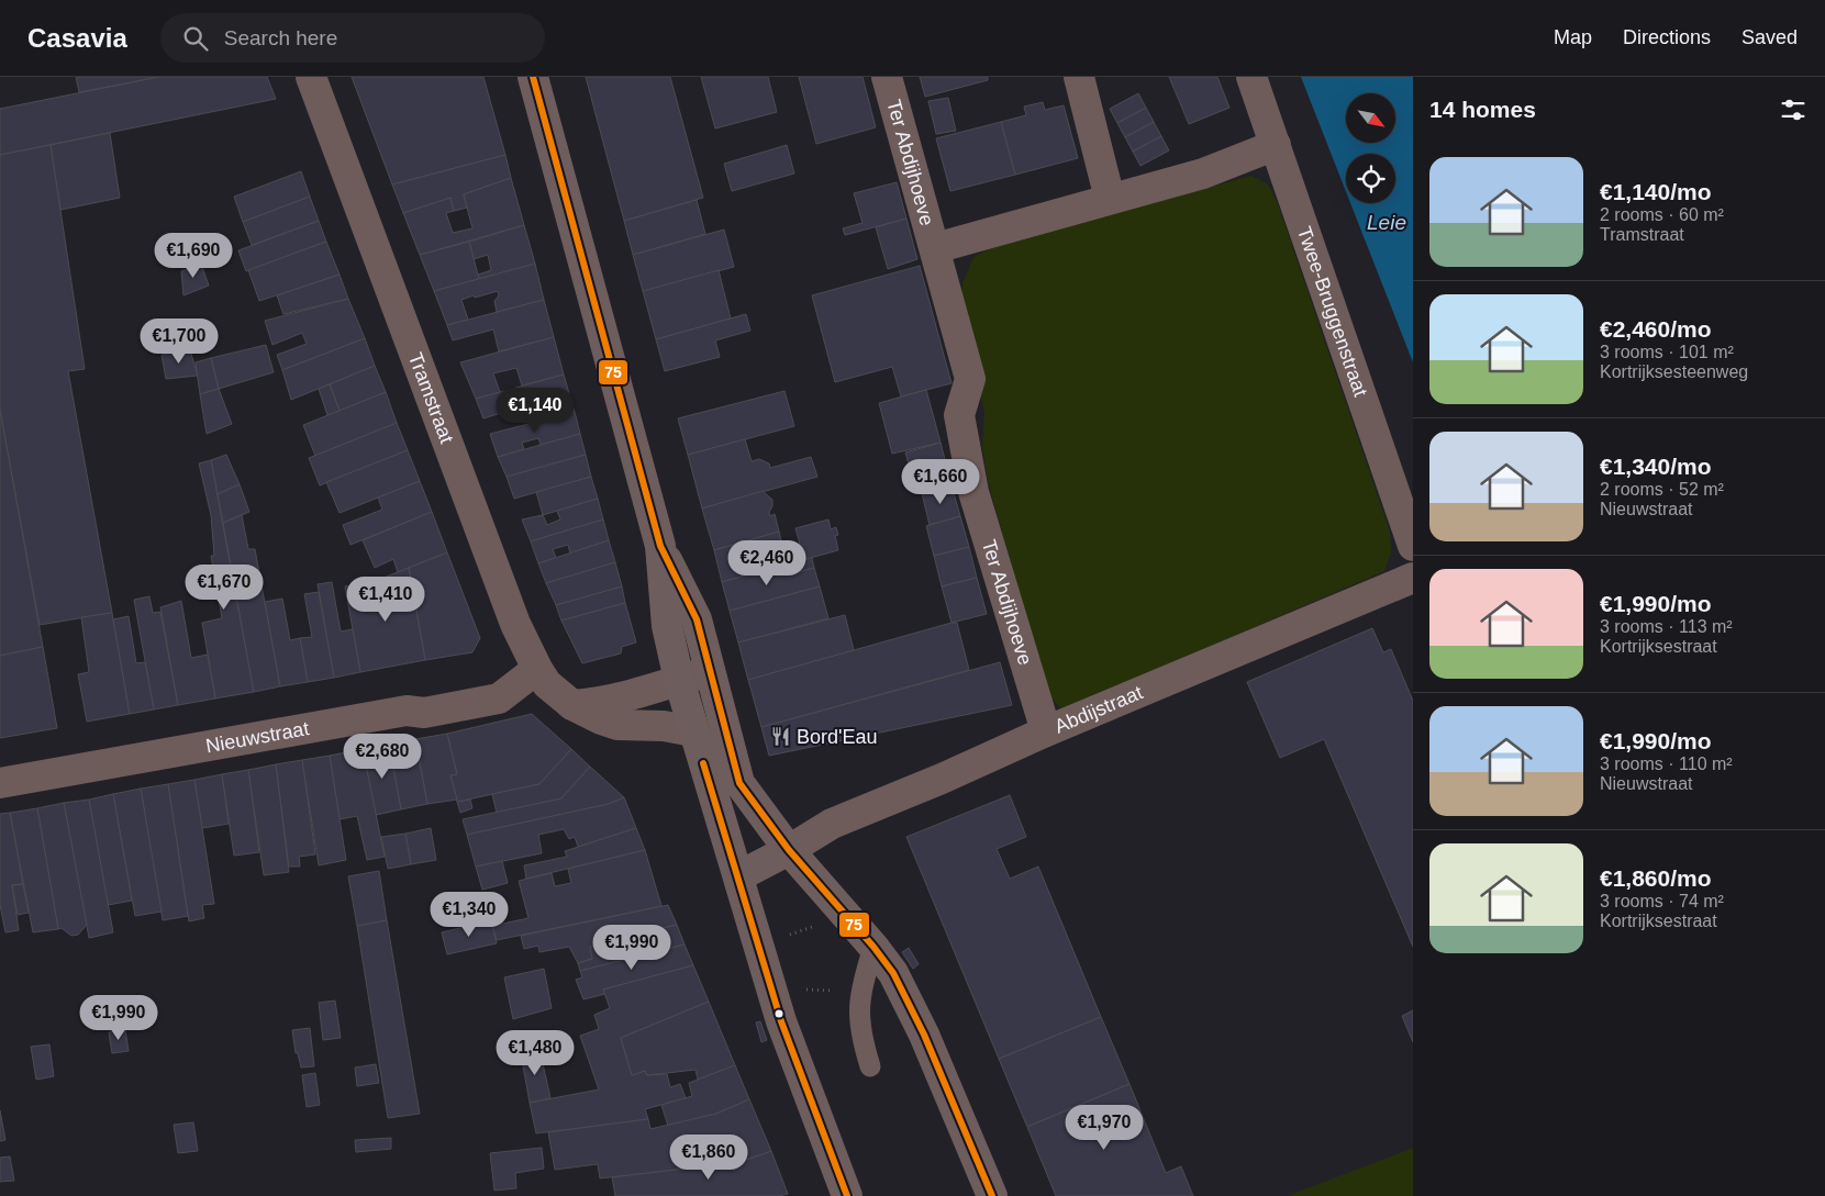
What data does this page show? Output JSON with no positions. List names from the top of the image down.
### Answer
{
  "streets": {
    "street": [
      "Ter Abdijhoeve",
      "Twee-Bruggenstraat",
      "Tramstraat",
      "Abdijstraat",
      "Nieuwstraat"
    ]
  },
  "crossings": [
    ["Ter Abdijhoeve", "Twee-Bruggenstraat"],
    ["Ter Abdijhoeve", "Abdijstraat"],
    ["Tramstraat", "Nieuwstraat"]
  ],
  "water": ["Leie"],
  "places": {
    "restaurant": ["Bord'Eau"]
  },
  "lines": ["transit line 75"],
  "north": "bottom right",
  "page": {
    "header": "Casavia",
    "search": "Search here",
    "nav": ["Map", "Directions", "Saved"],
    "heading": "14 homes",
    "list": [
      {
        "name": "€1,140/mo",
        "note": "2 rooms · 60 m² · Tramstraat"
      },
      {
        "name": "€2,460/mo",
        "note": "3 rooms · 101 m² · Kortrijksesteenweg"
      },
      {
        "name": "€1,340/mo",
        "note": "2 rooms · 52 m² · Nieuwstraat"
      },
      {
        "name": "€1,990/mo",
        "note": "3 rooms · 113 m² · Kortrijksestraat"
      },
      {
        "name": "€1,990/mo",
        "note": "3 rooms · 110 m² · Nieuwstraat"
      },
      {
        "name": "€1,860/mo",
        "note": "3 rooms · 74 m² · Kortrijksestraat"
      }
    ],
    "price": [
      "€1,690",
      "€1,700",
      "€1,140",
      "€1,660",
      "€2,460",
      "€1,670",
      "€1,410",
      "€2,680",
      "€1,340",
      "€1,990",
      "€1,990",
      "€1,480",
      "€1,970",
      "€1,860"
    ]
  }
}
